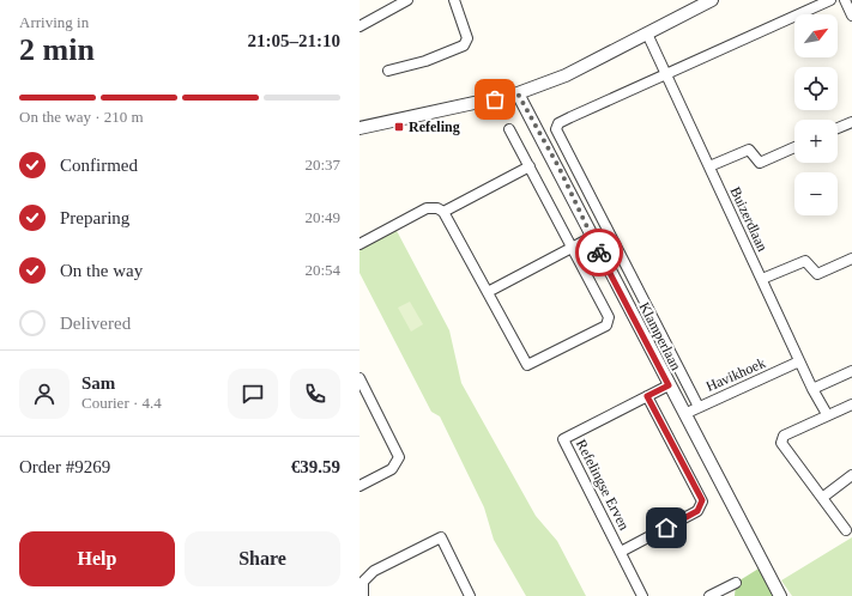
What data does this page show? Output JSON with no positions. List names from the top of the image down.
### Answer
{
  "streets": {
    "street": [
      "Buizerdlaan",
      "Klamperlaan",
      "Havikhoek",
      "Refelingse Erven"
    ]
  },
  "crossings": [
    ["Buizerdlaan", "Klamperlaan"],
    ["Buizerdlaan", "Havikhoek"],
    ["Klamperlaan", "Havikhoek"],
    ["Klamperlaan", "Refelingse Erven"]
  ],
  "places": {
    "transit": ["Refeling"]
  },
  "north": "top right",
  "page": {
    "heading": ["2 min", "Arriving in", "21:05–21:10"],
    "panel": [
      "Sam",
      "Courier · 4.4",
      "Order #9269",
      "€39.59"
    ],
    "map_buttons": ["+", "−"],
    "bar": "On the way · 210 m",
    "list": [
      ["Confirmed", "20:37"],
      ["Preparing", "20:49"],
      ["On the way", "20:54"],
      "Delivered"
    ],
    "buttons": ["Help", "Share"]
  }
}
